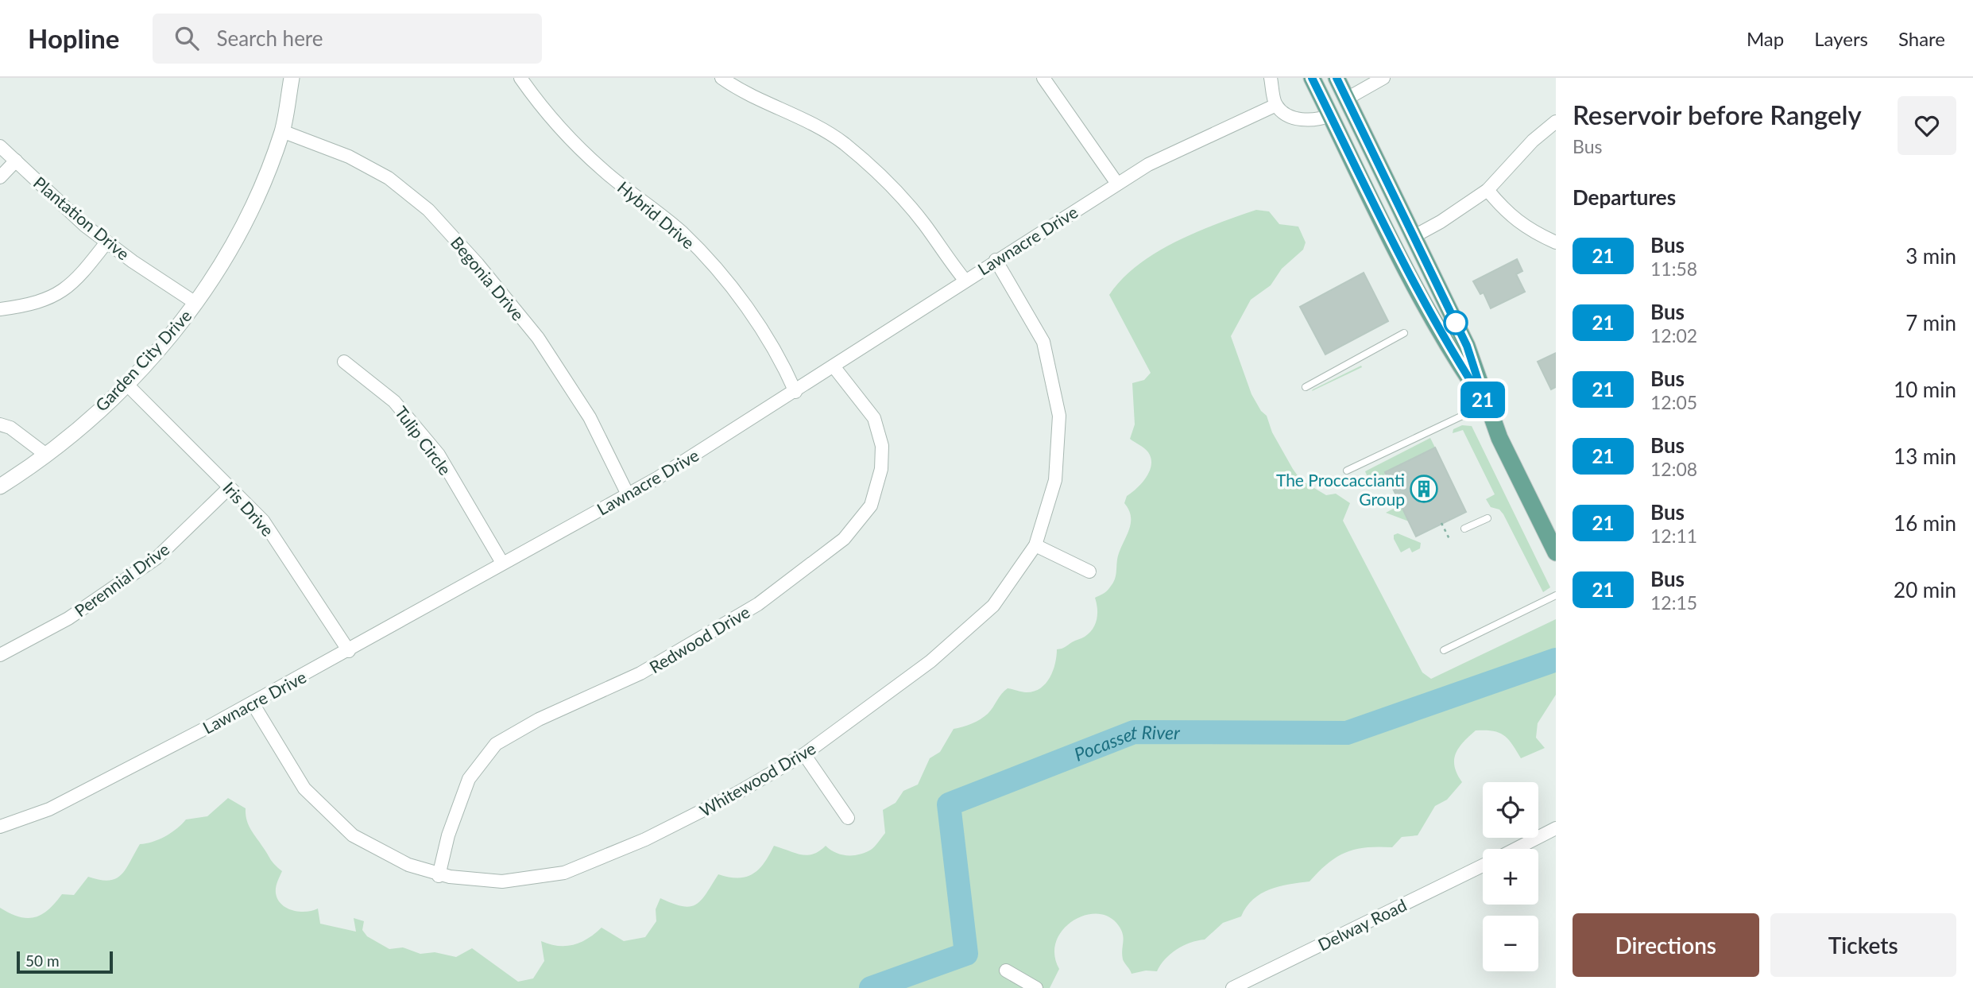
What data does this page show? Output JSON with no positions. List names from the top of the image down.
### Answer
{
  "streets": {
    "street": [
      "Hybrid Drive",
      "Plantation Drive",
      "Lawnacre Drive",
      "Begonia Drive",
      "Garden City Drive",
      "Tulip Circle",
      "Iris Drive",
      "Perennial Drive",
      "Redwood Drive",
      "Whitewood Drive",
      "Delway Road"
    ]
  },
  "crossings": [
    ["Hybrid Drive", "Lawnacre Drive"],
    ["Plantation Drive", "Garden City Drive"],
    ["Lawnacre Drive", "Begonia Drive"],
    ["Lawnacre Drive", "Tulip Circle"],
    ["Lawnacre Drive", "Iris Drive"],
    ["Lawnacre Drive", "Redwood Drive"],
    ["Lawnacre Drive", "Whitewood Drive"],
    ["Begonia Drive", "Garden City Drive"],
    ["Garden City Drive", "Iris Drive"],
    ["Iris Drive", "Perennial Drive"],
    ["Redwood Drive", "Whitewood Drive"]
  ],
  "water": ["Pocasset River"],
  "places": {
    "building": ["The Proccaccianti Group"]
  },
  "lines": ["bus line 21"],
  "scale_bar": "50 m",
  "page": {
    "header": "Hopline",
    "search": "Search here",
    "nav": ["Map", "Layers", "Share"],
    "on_map": "21",
    "heading": [
      ["Reservoir before Rangely", "Bus"],
      "Departures"
    ],
    "list": [
      {
        "mark": "21",
        "name": "Bus",
        "note": "11:58",
        "value": "3 min"
      },
      {
        "mark": "21",
        "name": "Bus",
        "note": "12:02",
        "value": "7 min"
      },
      {
        "mark": "21",
        "name": "Bus",
        "note": "12:05",
        "value": "10 min"
      },
      {
        "mark": "21",
        "name": "Bus",
        "note": "12:08",
        "value": "13 min"
      },
      {
        "mark": "21",
        "name": "Bus",
        "note": "12:11",
        "value": "16 min"
      },
      {
        "mark": "21",
        "name": "Bus",
        "note": "12:15",
        "value": "20 min"
      }
    ],
    "map_buttons": ["+", "−"],
    "buttons": ["Directions", "Tickets"],
    "scale": "50 m"
  }
}
